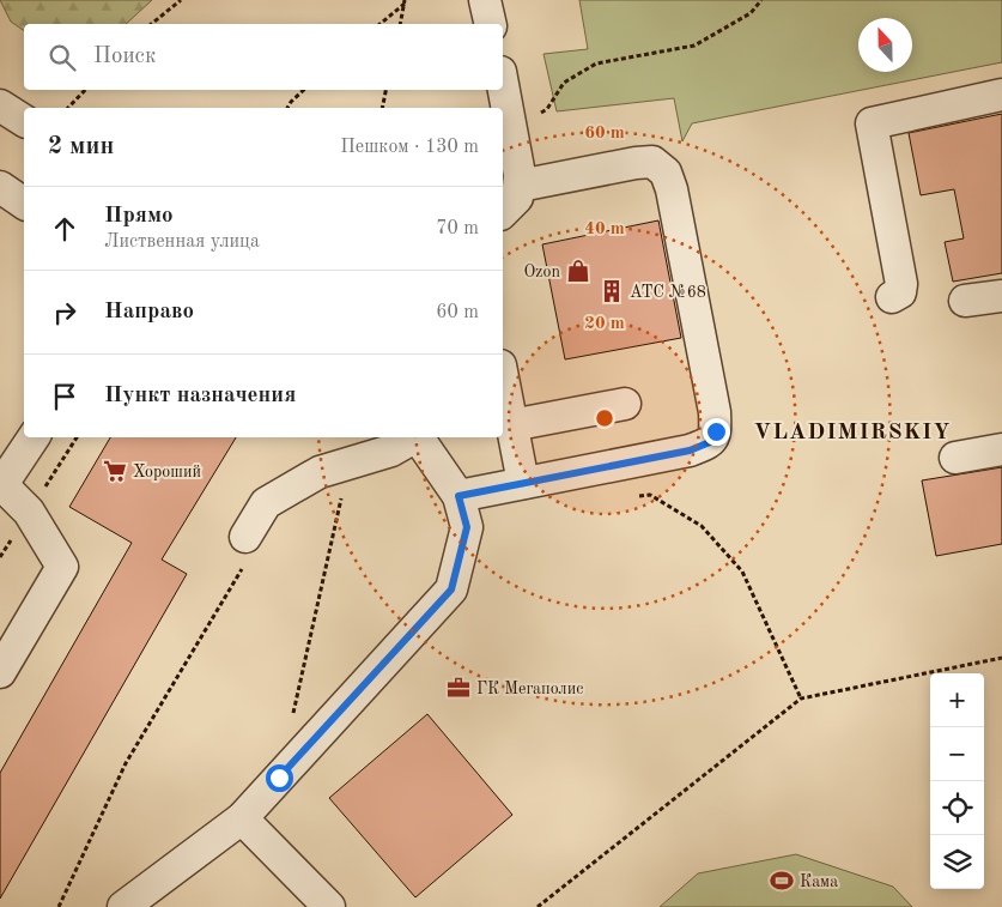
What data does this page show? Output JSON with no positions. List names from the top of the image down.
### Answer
{
  "districts": ["VLADIMIRSKIY"],
  "places": {
    "shop": ["Ozon"],
    "building": ["АТС №68"],
    "supermarket": ["Хороший"],
    "office": ["ГК Мегаполис"],
    "sports": ["Кама"]
  },
  "north": "top",
  "page": {
    "search": "Поиск",
    "heading": ["2 мин", "Пешком · 130 m"],
    "list": [
      ["Прямо", "Лиственная улица", "70 m"],
      ["Направо", "60 m"],
      "Пункт назначения"
    ],
    "map_buttons": ["+", "−"]
  },
  "rings": ["60 m", "40 m", "20 m"]
}
